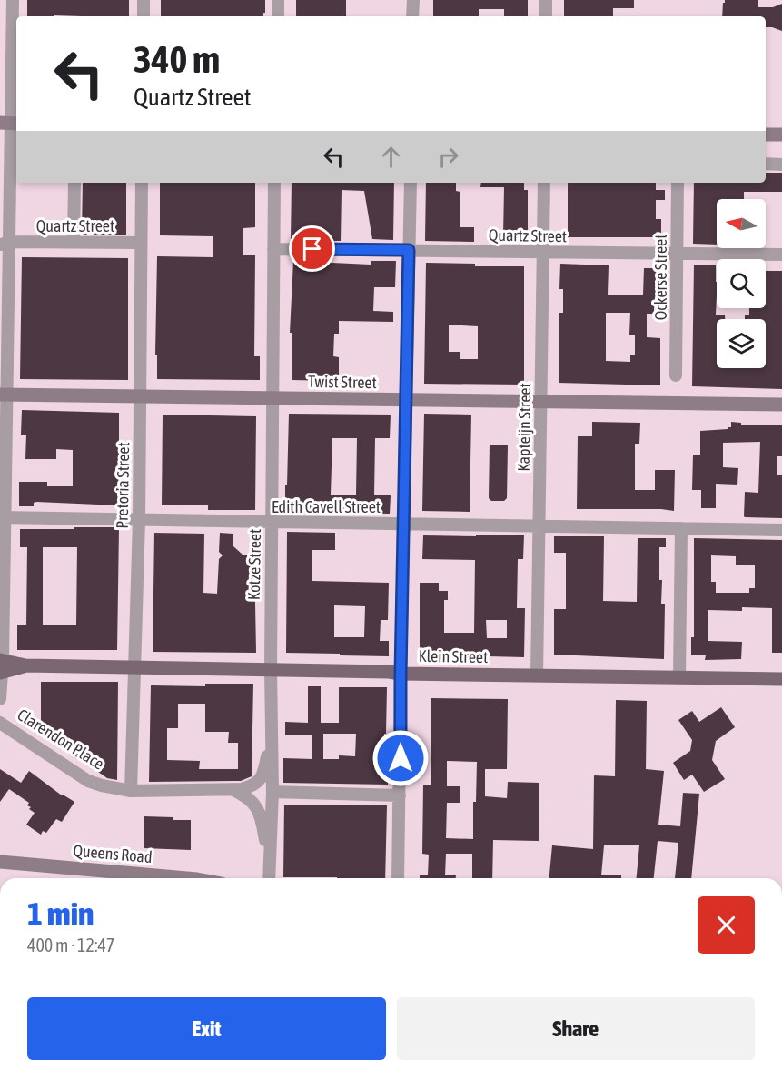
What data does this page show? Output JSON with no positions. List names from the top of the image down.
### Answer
{
  "streets": {
    "main road": ["Klein Street"],
    "street": [
      "Quartz Street",
      "Ockerse Street",
      "Twist Street",
      "Kapteijn Street",
      "Pretoria Street",
      "Edith Cavell Street",
      "Kotze Street",
      "Clarendon Place",
      "Queens Road"
    ]
  },
  "crossings": [
    ["Quartz Street", "Ockerse Street"],
    ["Quartz Street", "Kapteijn Street"],
    ["Quartz Street", "Pretoria Street"],
    ["Quartz Street", "Kotze Street"],
    ["Twist Street", "Kapteijn Street"],
    ["Twist Street", "Pretoria Street"],
    ["Twist Street", "Kotze Street"],
    ["Kapteijn Street", "Edith Cavell Street"],
    ["Kapteijn Street", "Klein Street"],
    ["Pretoria Street", "Edith Cavell Street"],
    ["Pretoria Street", "Klein Street"],
    ["Pretoria Street", "Clarendon Place"],
    ["Edith Cavell Street", "Kotze Street"],
    ["Kotze Street", "Klein Street"],
    ["Kotze Street", "Clarendon Place"]
  ],
  "north": "left",
  "page": {
    "turn": ["340 m", "Quartz Street"],
    "heading": ["1 min", "400 m · 12:47"],
    "buttons": ["Exit", "Share"]
  }
}
